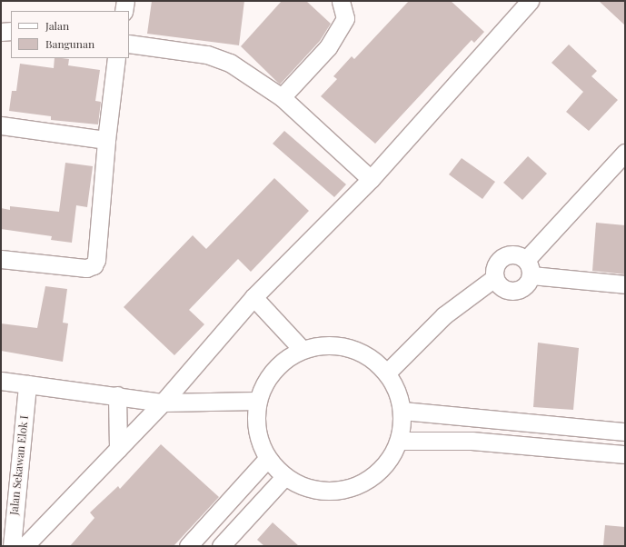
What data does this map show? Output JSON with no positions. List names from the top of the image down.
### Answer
{
  "streets": {
    "street": ["Jalan Sekawan Elok I"]
  },
  "legend": ["Jalan", "Bangunan"]
}
